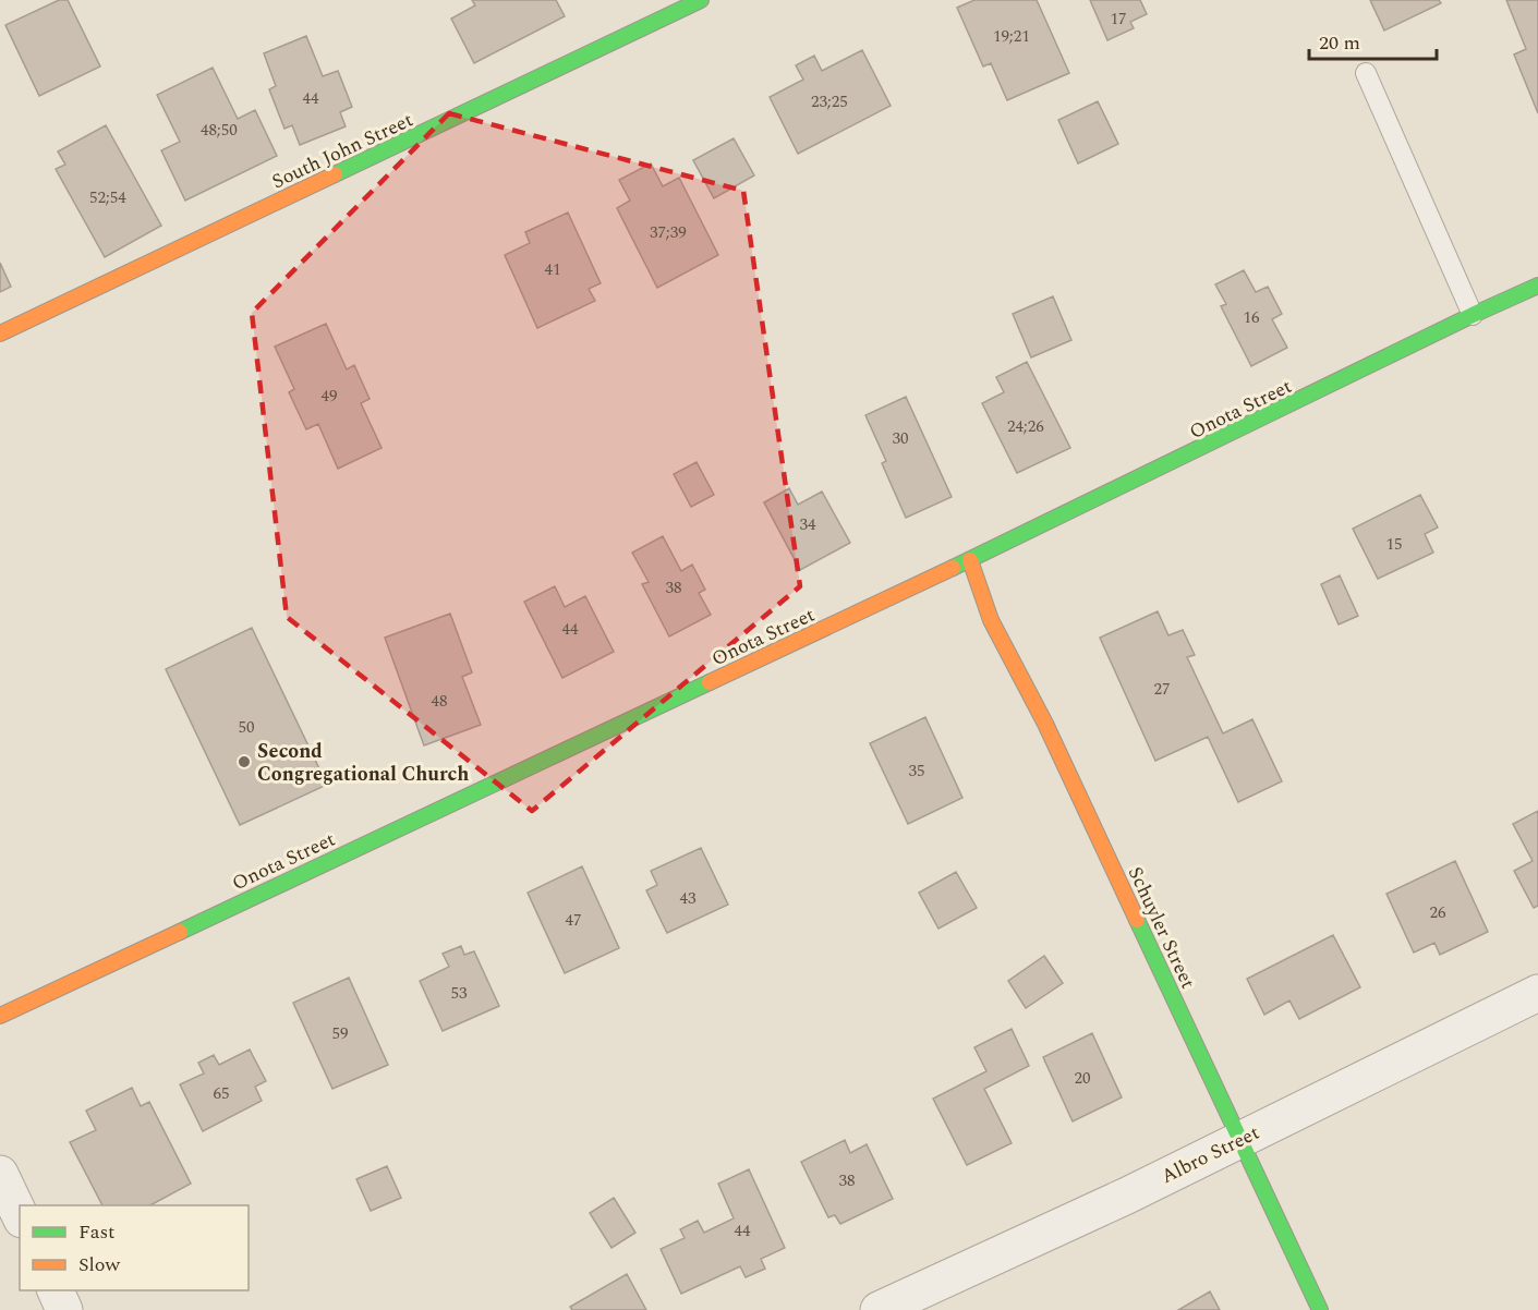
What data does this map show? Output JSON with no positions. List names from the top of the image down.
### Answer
{
  "streets": {
    "street": [
      "South John Street",
      "Onota Street",
      "Schuyler Street",
      "Albro Street"
    ]
  },
  "crossings": [
    ["Onota Street", "Schuyler Street"],
    ["Schuyler Street", "Albro Street"]
  ],
  "places": ["Second Congregational Church"],
  "house_numbers": [
    "17",
    "19;21",
    "44",
    "23;25",
    "48;50",
    "52;54",
    "37;39",
    "41",
    "16",
    "49",
    "24;26",
    "30",
    "34",
    "15",
    "38",
    "44",
    "27",
    "48",
    "50",
    "35",
    "43",
    "26",
    "47",
    "53",
    "59",
    "20",
    "65",
    "38",
    "44"
  ],
  "legend": ["Fast", "Slow"],
  "scale_bar": "20 m"
}
